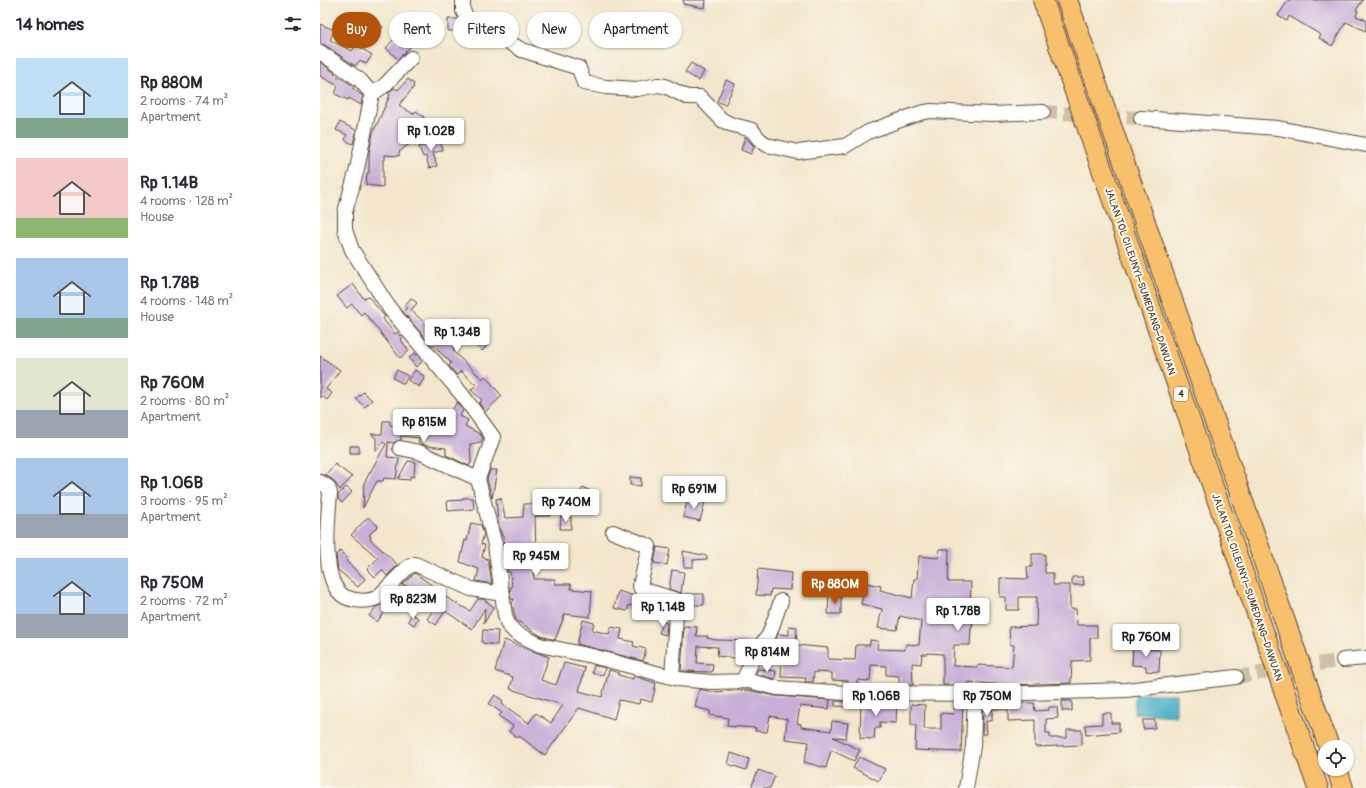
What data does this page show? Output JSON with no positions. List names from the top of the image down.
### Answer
{
  "streets": {
    "highway": ["JALAN TOL CILEUNYI–SUMEDANG–DAWUAN", "4"]
  },
  "page": {
    "heading": "14 homes",
    "chip": [
      "Buy",
      "Rent",
      "Filters",
      "New",
      "Apartment"
    ],
    "list": [
      {
        "name": "Rp 880M",
        "note": "2 rooms · 74 m² · Apartment"
      },
      {
        "name": "Rp 1.14B",
        "note": "4 rooms · 128 m² · House"
      },
      {
        "name": "Rp 1.78B",
        "note": "4 rooms · 148 m² · House"
      },
      {
        "name": "Rp 760M",
        "note": "2 rooms · 80 m² · Apartment"
      },
      {
        "name": "Rp 1.06B",
        "note": "3 rooms · 95 m² · Apartment"
      },
      {
        "name": "Rp 750M",
        "note": "2 rooms · 72 m² · Apartment"
      }
    ],
    "price": [
      "Rp 1.02B",
      "Rp 1.34B",
      "Rp 815M",
      "Rp 691M",
      "Rp 740M",
      "Rp 945M",
      "Rp 880M",
      "Rp 823M",
      "Rp 1.14B",
      "Rp 1.78B",
      "Rp 760M",
      "Rp 814M",
      "Rp 1.06B",
      "Rp 750M"
    ]
  }
}
